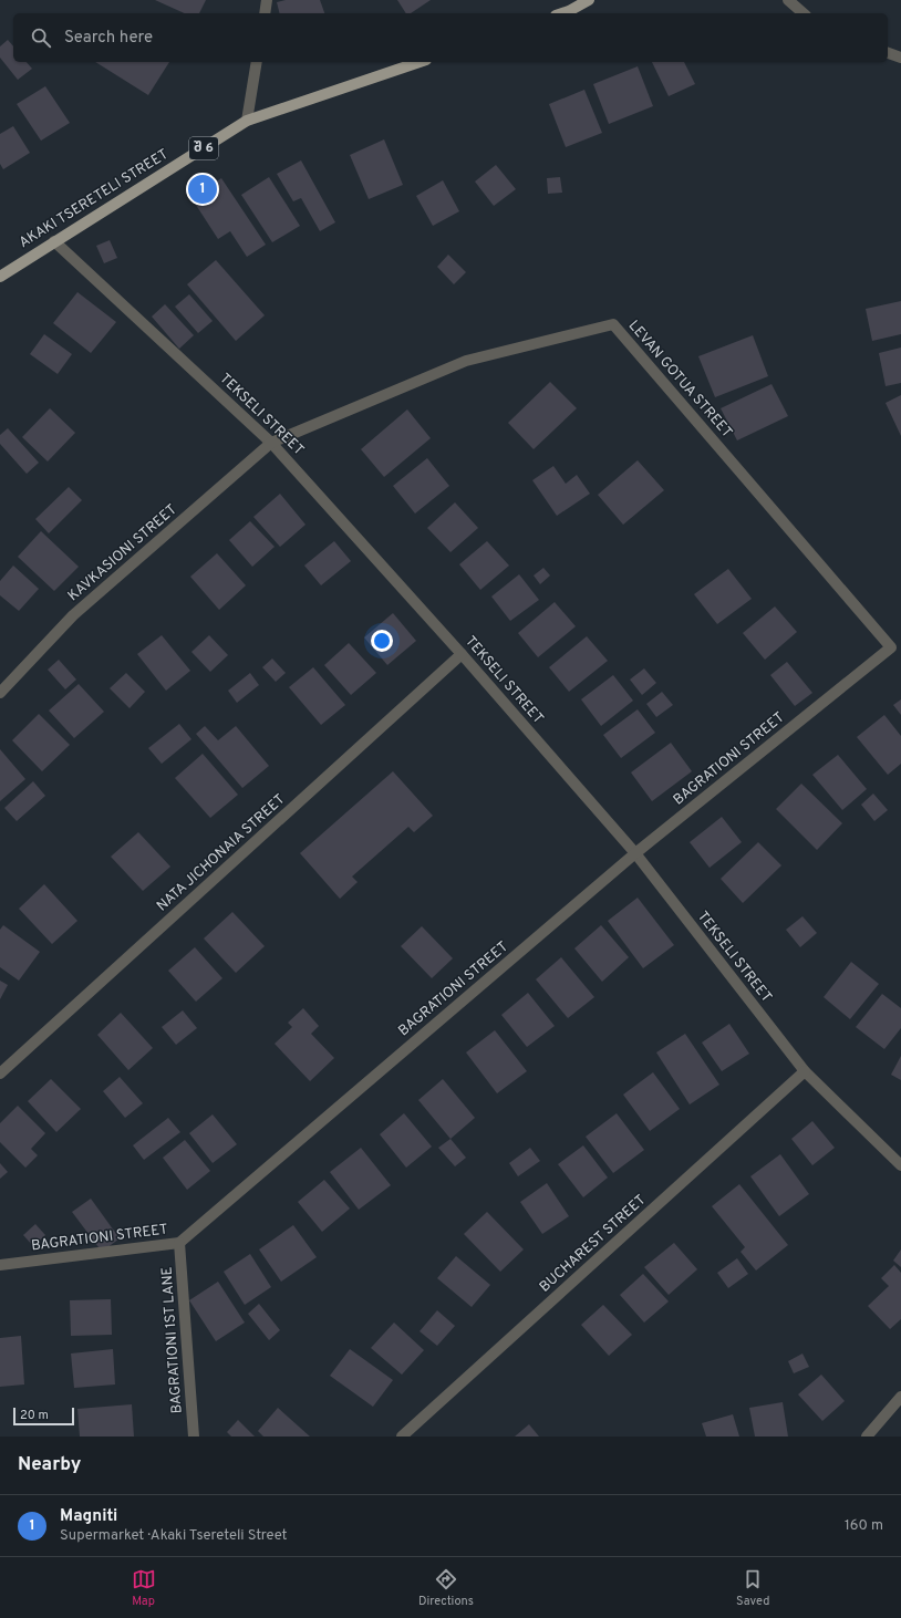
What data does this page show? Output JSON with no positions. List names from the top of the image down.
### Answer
{
  "streets": {
    "main road": ["შ 6", "AKAKI TSERETELI STREET"],
    "street": [
      "LEVAN GOTUA STREET",
      "TEKSELI STREET",
      "KAVKASIONI STREET",
      "BAGRATIONI STREET",
      "NATA JICHONAIA STREET",
      "BUCHAREST STREET",
      "BAGRATIONI 1ST LANE"
    ]
  },
  "crossings": [
    ["AKAKI TSERETELI STREET", "TEKSELI STREET"],
    ["LEVAN GOTUA STREET", "TEKSELI STREET"],
    ["LEVAN GOTUA STREET", "KAVKASIONI STREET"],
    ["LEVAN GOTUA STREET", "BAGRATIONI STREET"],
    ["TEKSELI STREET", "KAVKASIONI STREET"],
    ["TEKSELI STREET", "BAGRATIONI STREET"],
    ["TEKSELI STREET", "NATA JICHONAIA STREET"],
    ["TEKSELI STREET", "BUCHAREST STREET"],
    ["BAGRATIONI STREET", "BAGRATIONI 1ST LANE"]
  ],
  "scale_bar": "20 m",
  "page": {
    "search": "Search here",
    "pins": "1",
    "scale": "20 m",
    "heading": "Nearby",
    "list": [
      {
        "mark": "1",
        "name": "Magniti",
        "note": "Supermarket · Akaki Tsereteli Street",
        "value": "160 m"
      }
    ],
    "nav": ["Map", "Directions", "Saved"]
  }
}
